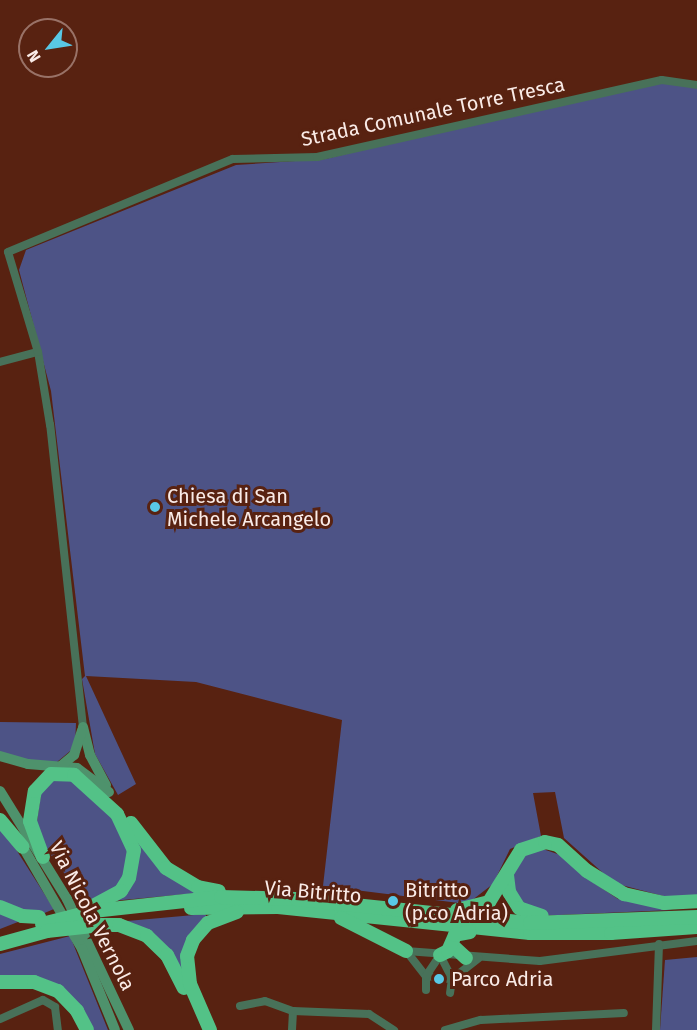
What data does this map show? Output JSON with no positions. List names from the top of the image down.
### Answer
{
  "streets": {
    "highway": ["Via Bitritto"],
    "main road": ["Via Nicola Vernola"],
    "street": ["Strada Comunale Torre Tresca"]
  },
  "places": ["Chiesa di San Michele Arcangelo", "Bitritto (p.co Adria)", "Parco Adria"],
  "north": "bottom left"
}
